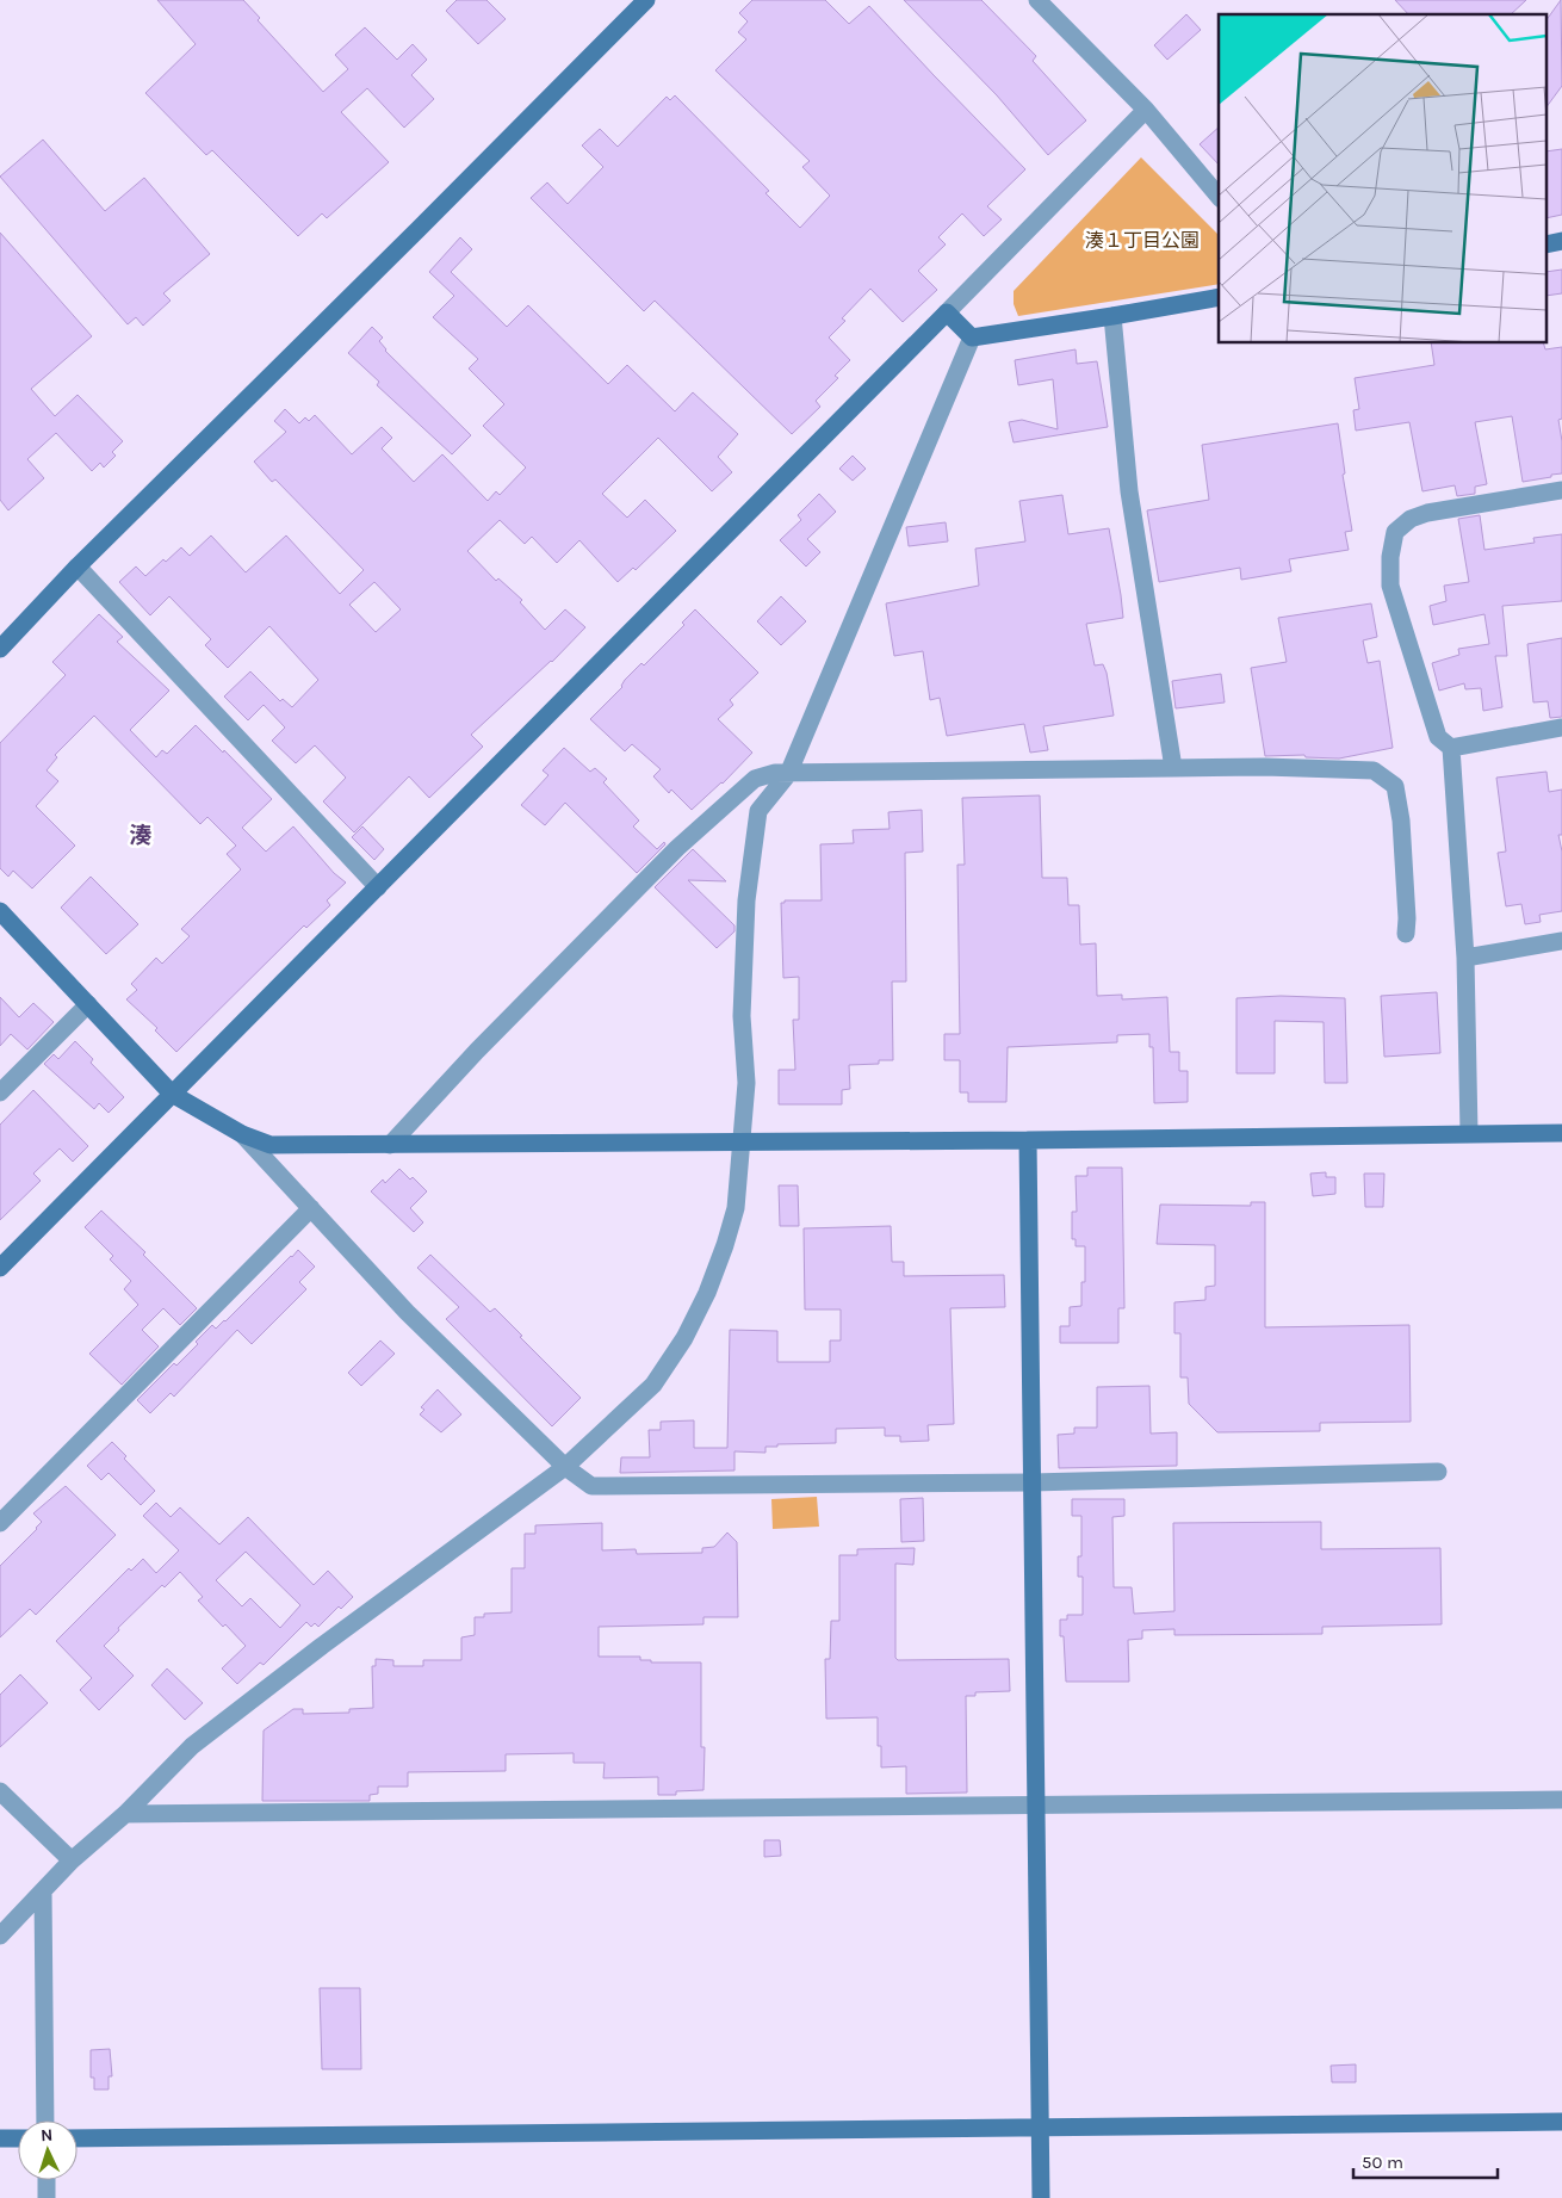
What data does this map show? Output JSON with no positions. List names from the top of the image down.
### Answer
{
  "districts": ["湊"],
  "parks": ["湊１丁目公園"],
  "scale_bar": "50 m",
  "north": "top"
}
